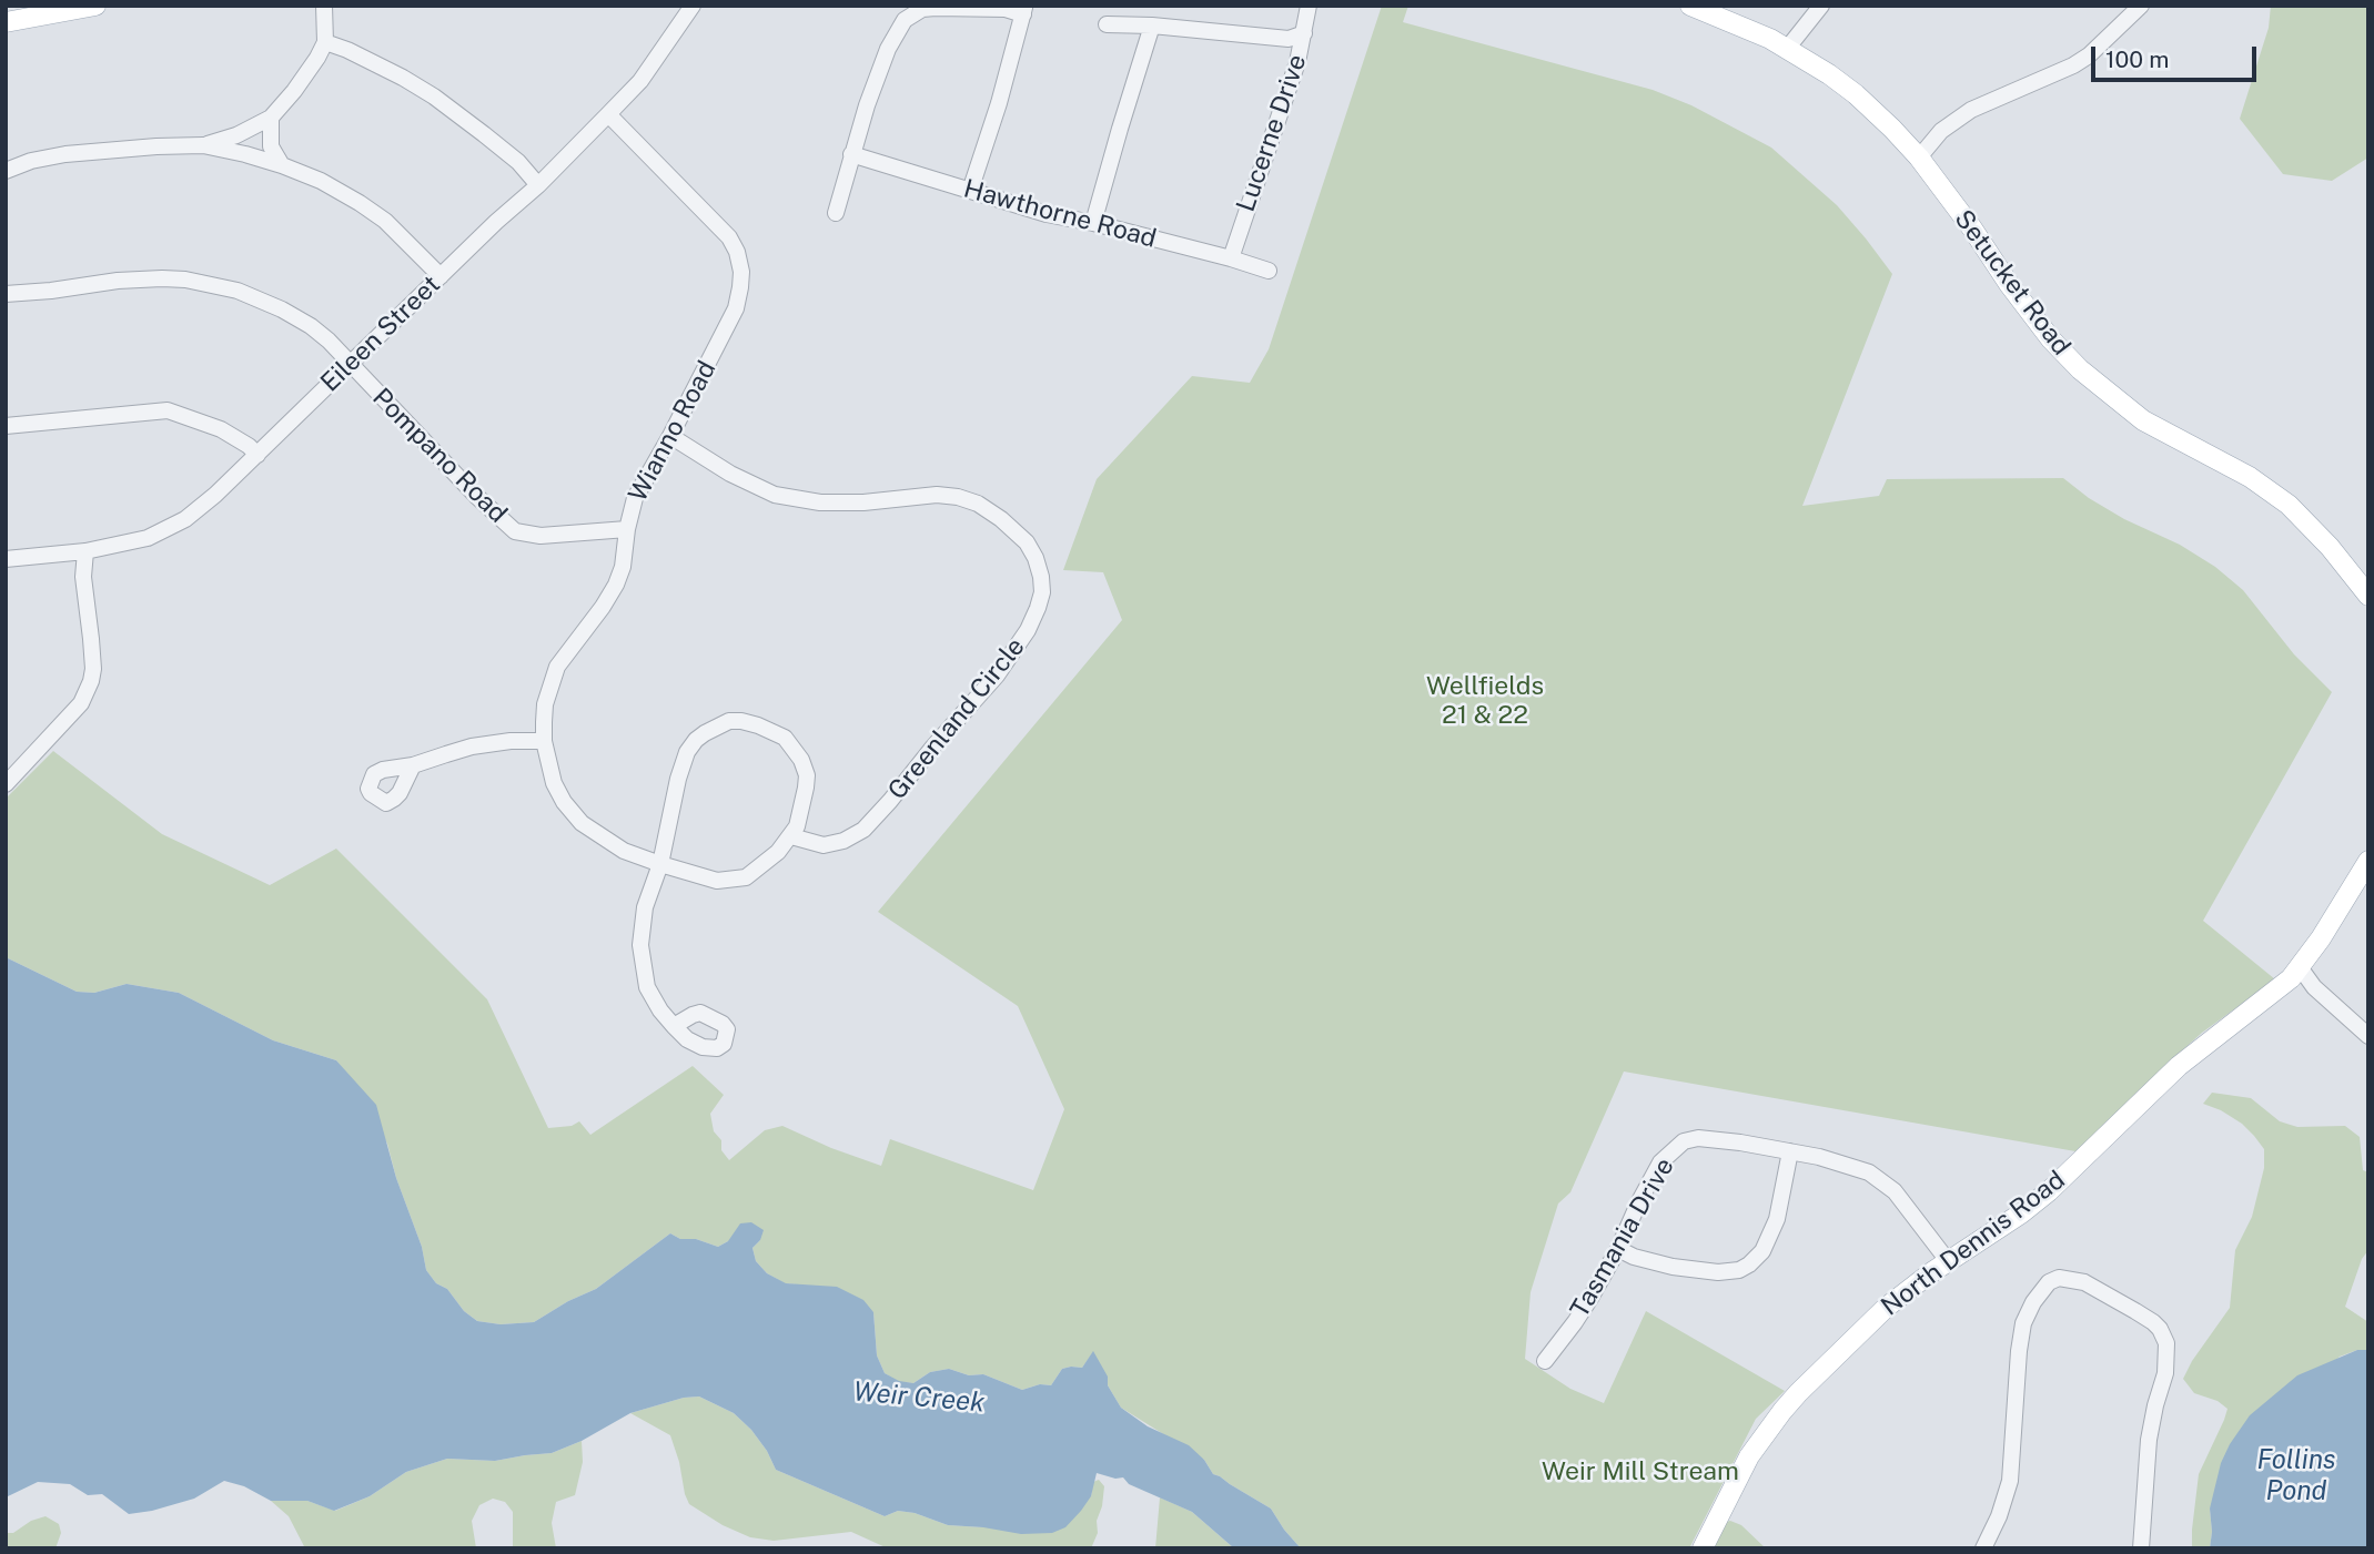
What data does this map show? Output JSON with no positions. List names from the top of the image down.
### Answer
{
  "streets": {
    "main road": ["Setucket Road", "North Dennis Road"],
    "street": [
      "Lucerne Drive",
      "Hawthorne Road",
      "Eileen Street",
      "Wianno Road",
      "Pompano Road",
      "Greenland Circle",
      "Tasmania Drive"
    ]
  },
  "crossings": [
    ["Lucerne Drive", "Hawthorne Road"],
    ["Eileen Street", "Wianno Road"],
    ["Eileen Street", "Pompano Road"],
    ["Wianno Road", "Pompano Road"],
    ["Wianno Road", "Greenland Circle"],
    ["Tasmania Drive", "North Dennis Road"]
  ],
  "water": ["Weir Creek", "Follins Pond"],
  "parks": ["Wellfields 21 & 22", "Weir Mill Stream"],
  "scale_bar": "100 m"
}
